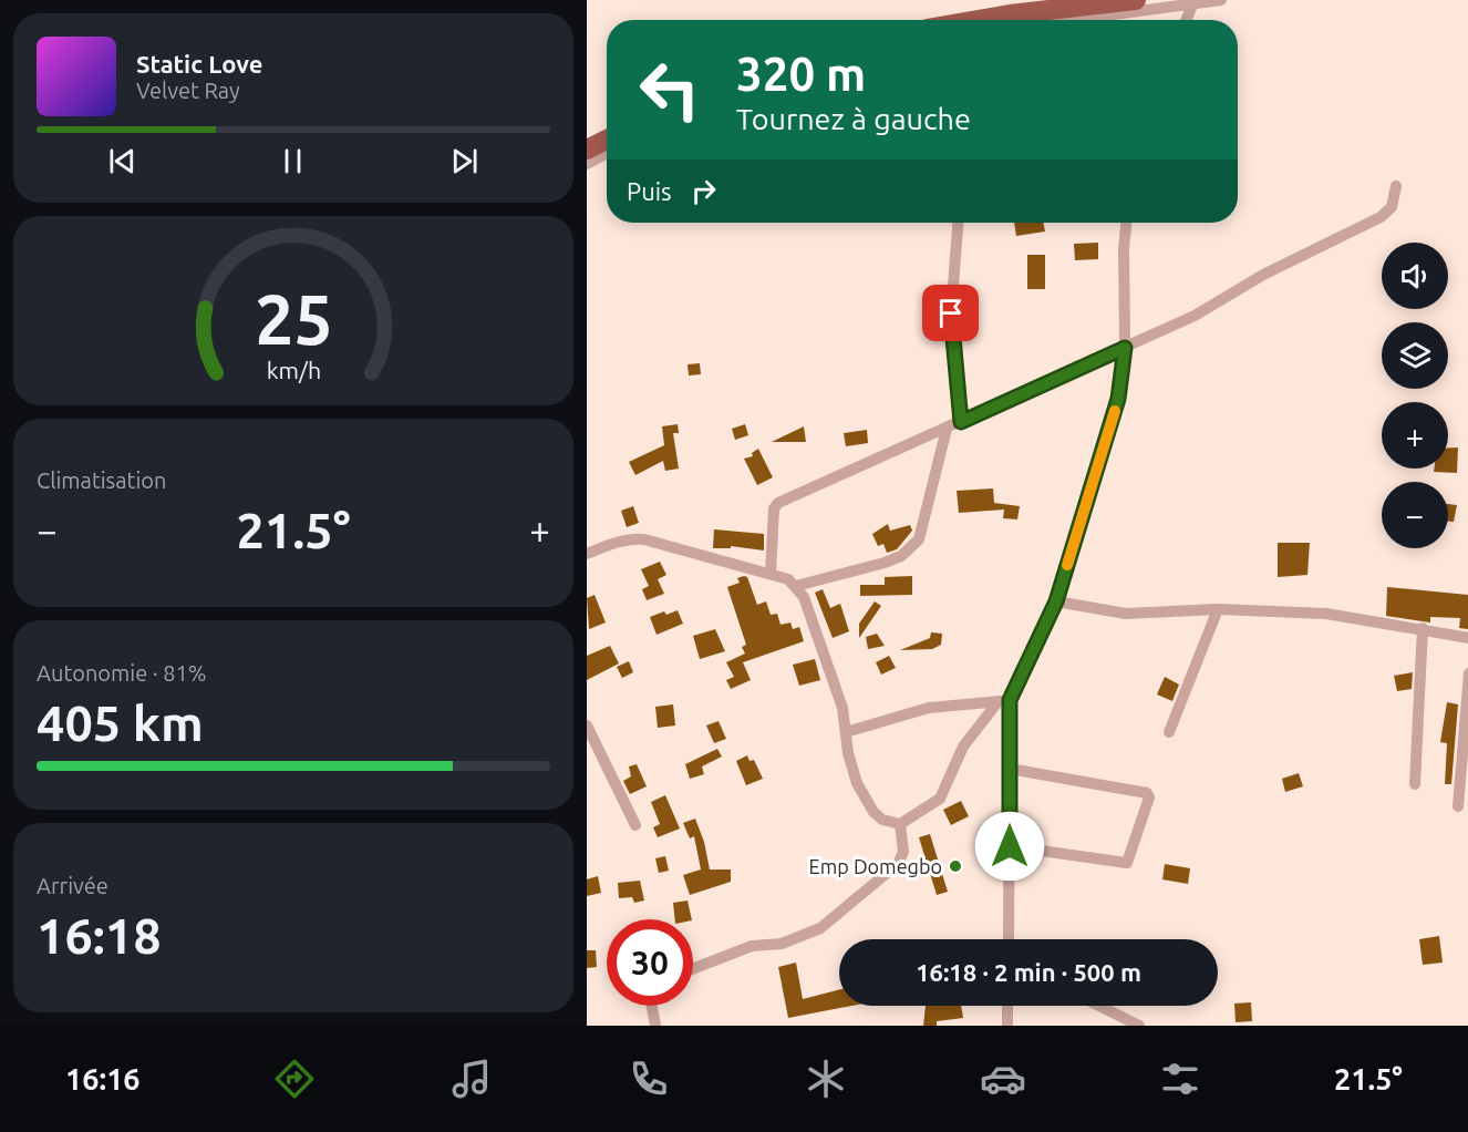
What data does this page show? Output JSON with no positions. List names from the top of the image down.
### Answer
{
  "places": ["Emp Domegbo"],
  "page": {
    "turn": ["320 m", "Tournez à gauche"],
    "song": ["Static Love", "Velvet Ray"],
    "then": "Puis",
    "map_buttons": ["+", "−"],
    "tile": [
      "Climatisation",
      ["Autonomie · 81%", "405 km"],
      ["Arrivée", "16:18"]
    ],
    "heat": ["−", "21.5°", "+"],
    "limit": "30",
    "trip": "16:18 · 2 min · 500 m",
    "tabs": ["16:16", "21.5°"],
    "gauge": ["25", "km/h"]
  }
}
